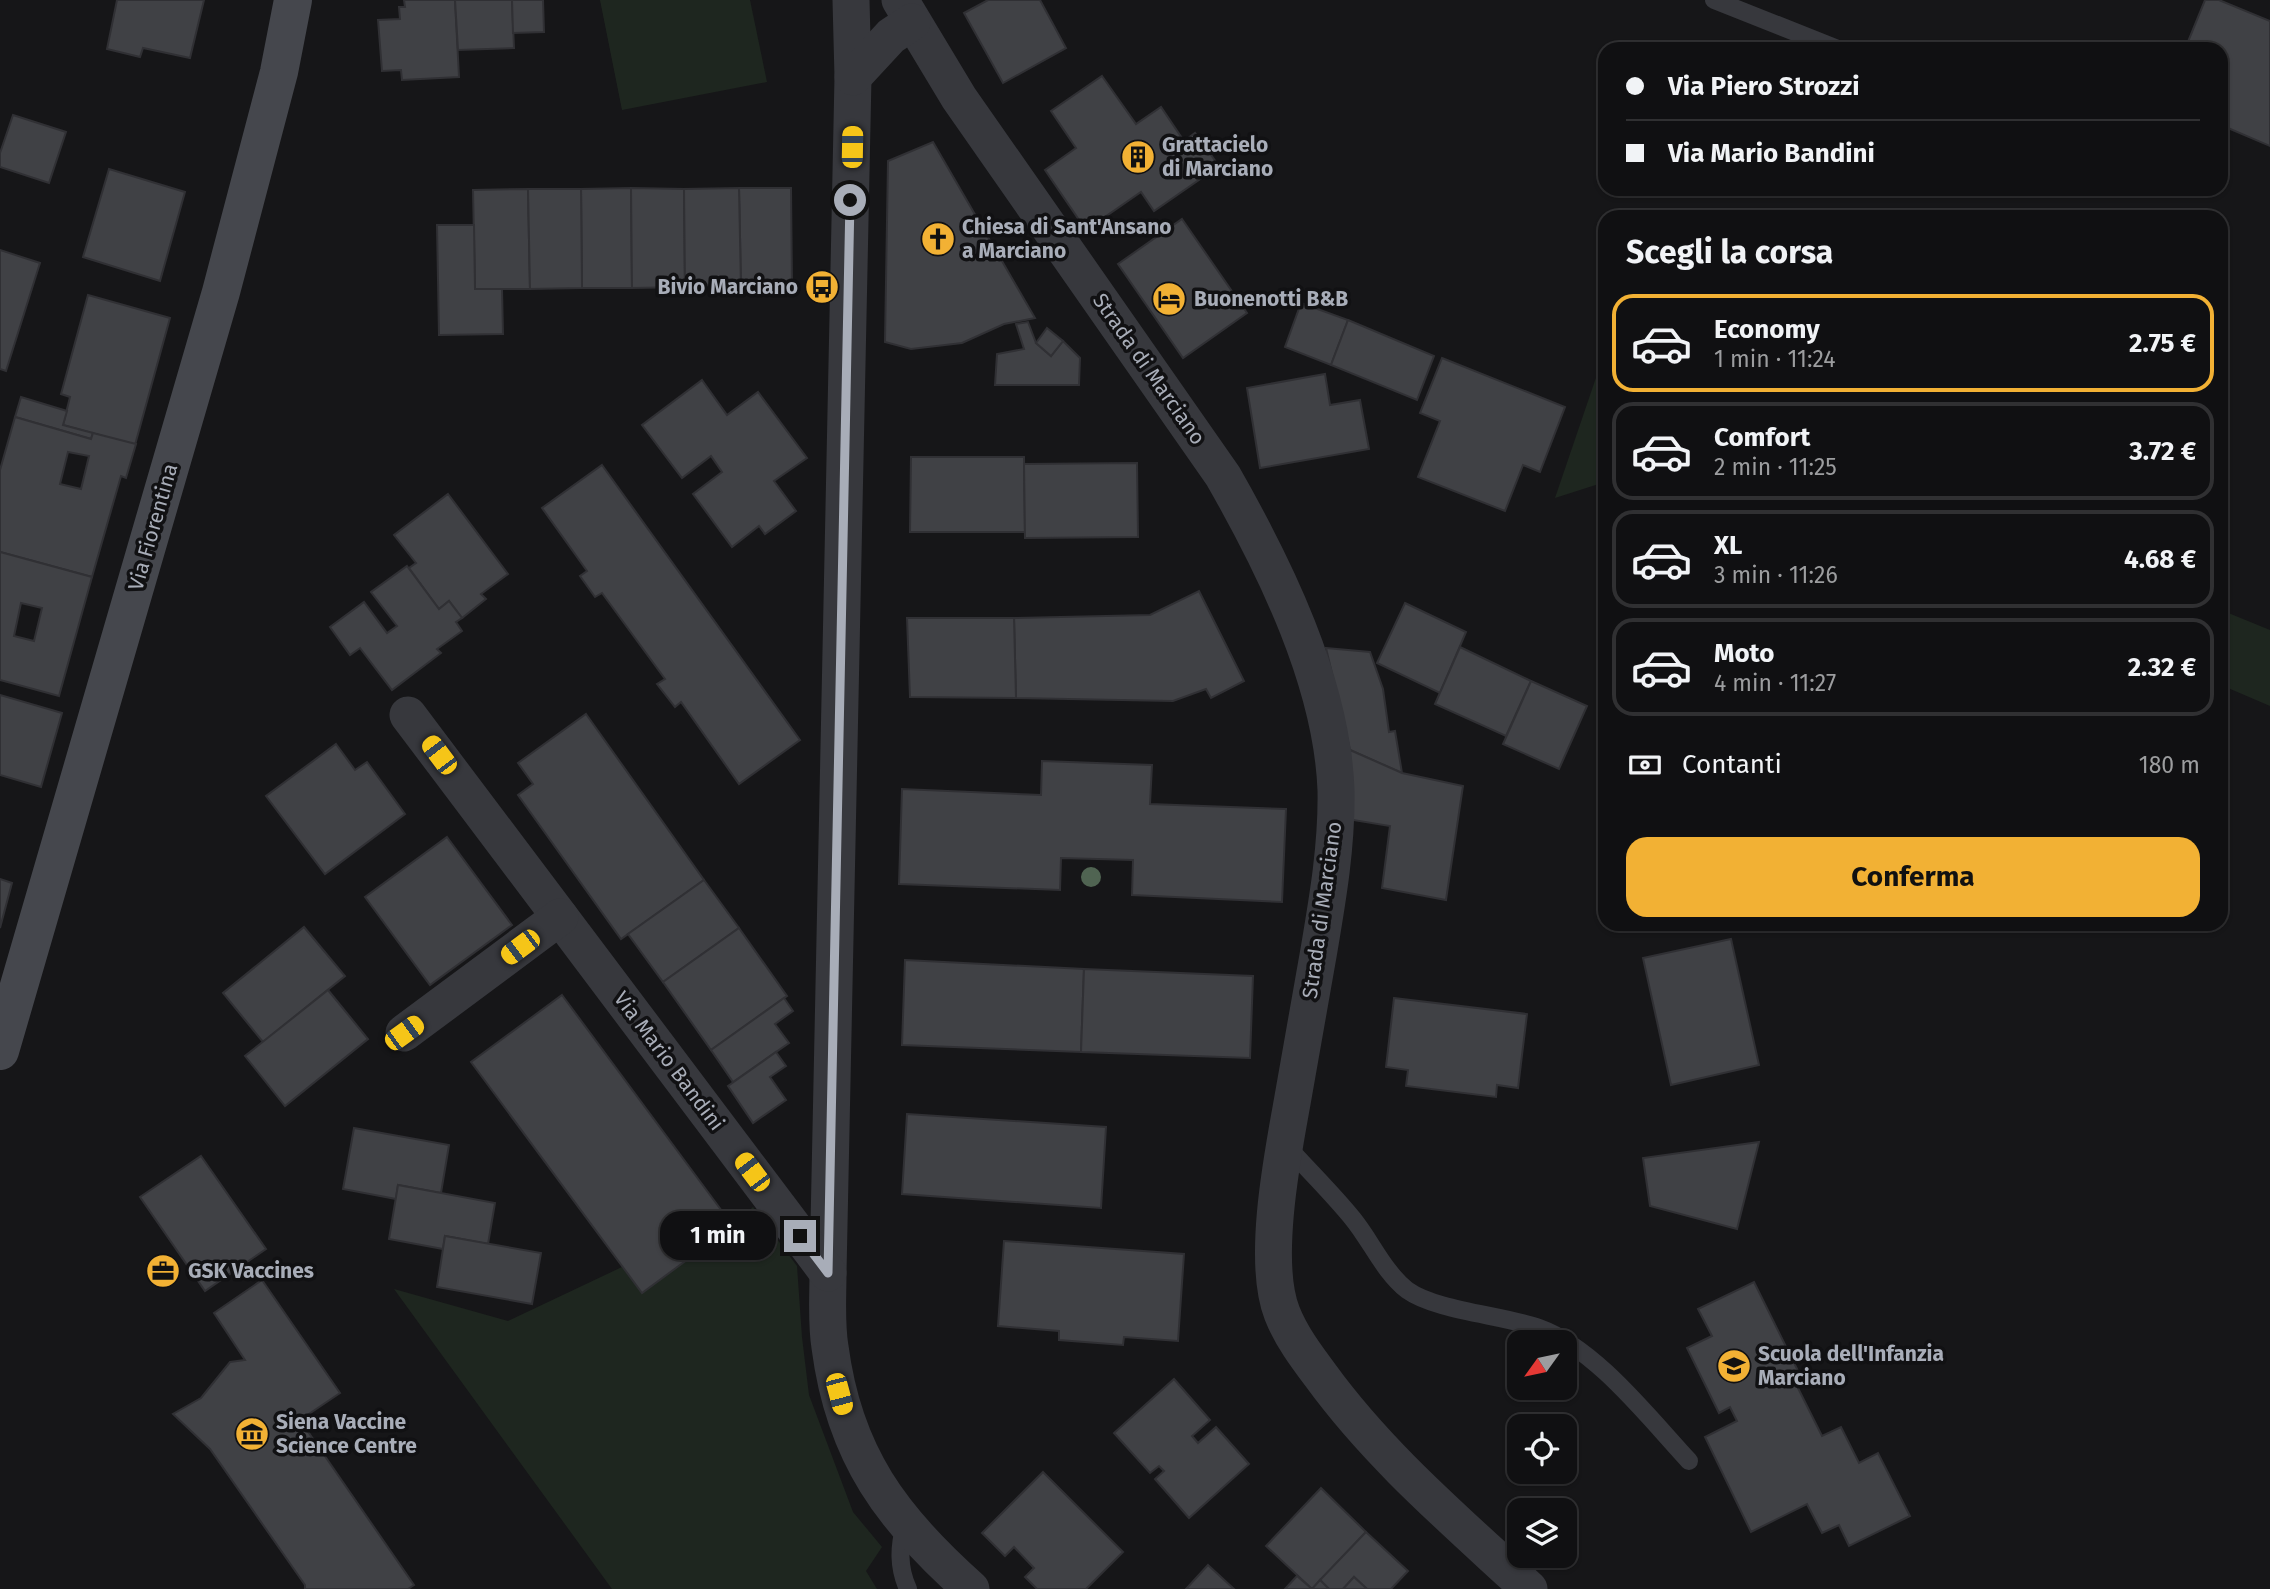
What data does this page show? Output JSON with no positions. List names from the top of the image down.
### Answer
{
  "streets": {
    "main road": ["Via Fiorentina"],
    "street": ["Strada di Marciano", "Via Mario Bandini"]
  },
  "places": {
    "building": ["Grattacielo di Marciano"],
    "church": ["Chiesa di Sant'Ansano a Marciano"],
    "bus stop": ["Bivio Marciano"],
    "hotel": ["Buonenotti B&B"],
    "office": ["GSK Vaccines"],
    "school or university": ["Scuola dell'Infanzia Marciano"],
    "museum": ["Siena Vaccine Science Centre"]
  },
  "north": "bottom left",
  "page": {
    "banner": ["Via Piero Strozzi", "Via Mario Bandini"],
    "heading": "Scegli la corsa",
    "list": [
      {
        "name": "Economy",
        "note": "1 min · 11:24",
        "value": "2.75 €"
      },
      {
        "name": "Comfort",
        "note": "2 min · 11:25",
        "value": "3.72 €"
      },
      {
        "name": "XL",
        "note": "3 min · 11:26",
        "value": "4.68 €"
      },
      {
        "name": "Moto",
        "note": "4 min · 11:27",
        "value": "2.32 €"
      }
    ],
    "pay": ["Contanti", "180 m"],
    "buttons": "Conferma",
    "bubble": "1 min"
  }
}
